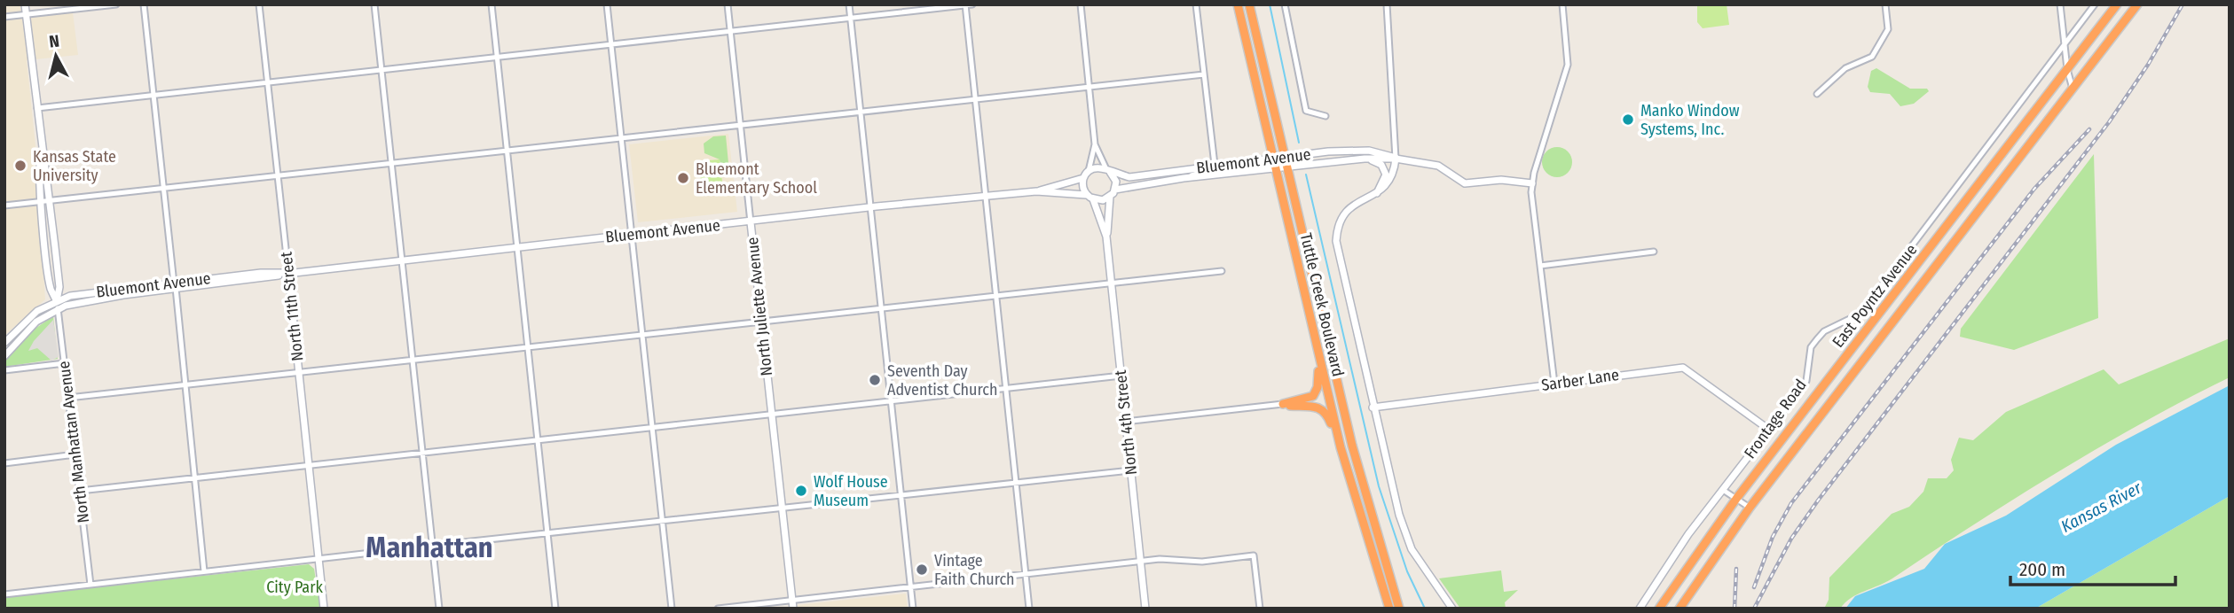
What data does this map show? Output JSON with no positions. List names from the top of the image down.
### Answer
{
  "streets": {
    "highway": ["East Poyntz Avenue", "Tuttle Creek Boulevard"],
    "street": [
      "Bluemont Avenue",
      "North 11th Street",
      "North Juliette Avenue",
      "Sarber Lane",
      "Frontage Road",
      "North 4th Street",
      "North Manhattan Avenue"
    ]
  },
  "crossings": [
    ["Bluemont Avenue", "Tuttle Creek Boulevard"],
    ["Bluemont Avenue", "North 11th Street"],
    ["Bluemont Avenue", "North Juliette Avenue"],
    ["Bluemont Avenue", "North 4th Street"],
    ["Bluemont Avenue", "North Manhattan Avenue"],
    ["Sarber Lane", "Frontage Road"]
  ],
  "districts": ["Manhattan"],
  "water": ["Kansas River"],
  "parks": ["City Park"],
  "places": [
    "Manko Window Systems, Inc.",
    "Kansas State University",
    "Bluemont Elementary School",
    "Seventh Day Adventist Church",
    "Wolf House Museum",
    "Vintage Faith Church"
  ],
  "scale_bar": "200 m",
  "north": "top"
}
